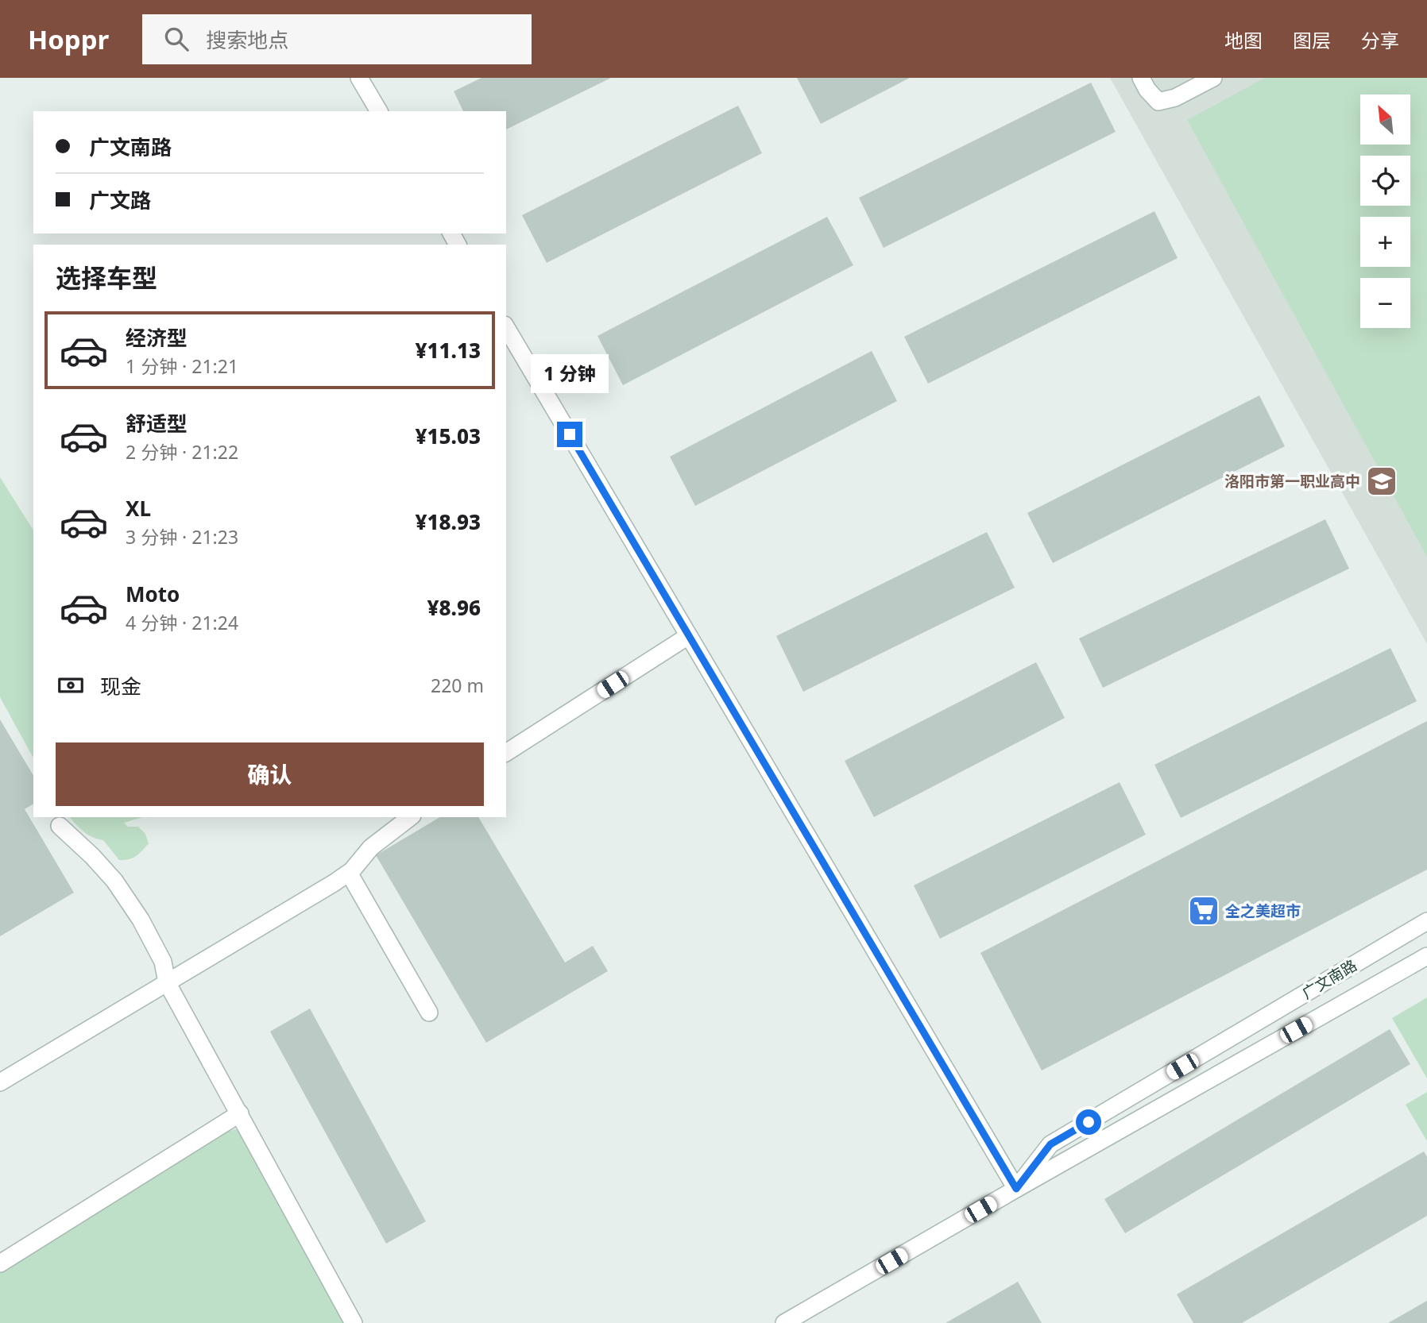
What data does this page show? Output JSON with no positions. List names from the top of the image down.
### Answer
{
  "streets": {
    "street": ["广文南路"]
  },
  "places": {
    "school or university": ["洛阳市第一职业高中"],
    "supermarket": ["全之美超市"]
  },
  "north": "top left",
  "page": {
    "header": "Hoppr",
    "search": "搜索地点",
    "nav": ["地图", "图层", "分享"],
    "map_buttons": ["+", "−"],
    "banner": ["广文南路", "广文路"],
    "heading": "选择车型",
    "list": [
      {
        "name": "经济型",
        "note": "1 分钟 · 21:21",
        "value": "¥11.13"
      },
      {
        "name": "舒适型",
        "note": "2 分钟 · 21:22",
        "value": "¥15.03"
      },
      {
        "name": "XL",
        "note": "3 分钟 · 21:23",
        "value": "¥18.93"
      },
      {
        "name": "Moto",
        "note": "4 分钟 · 21:24",
        "value": "¥8.96"
      }
    ],
    "bubble": "1 分钟",
    "pay": ["现金", "220 m"],
    "buttons": "确认"
  }
}
